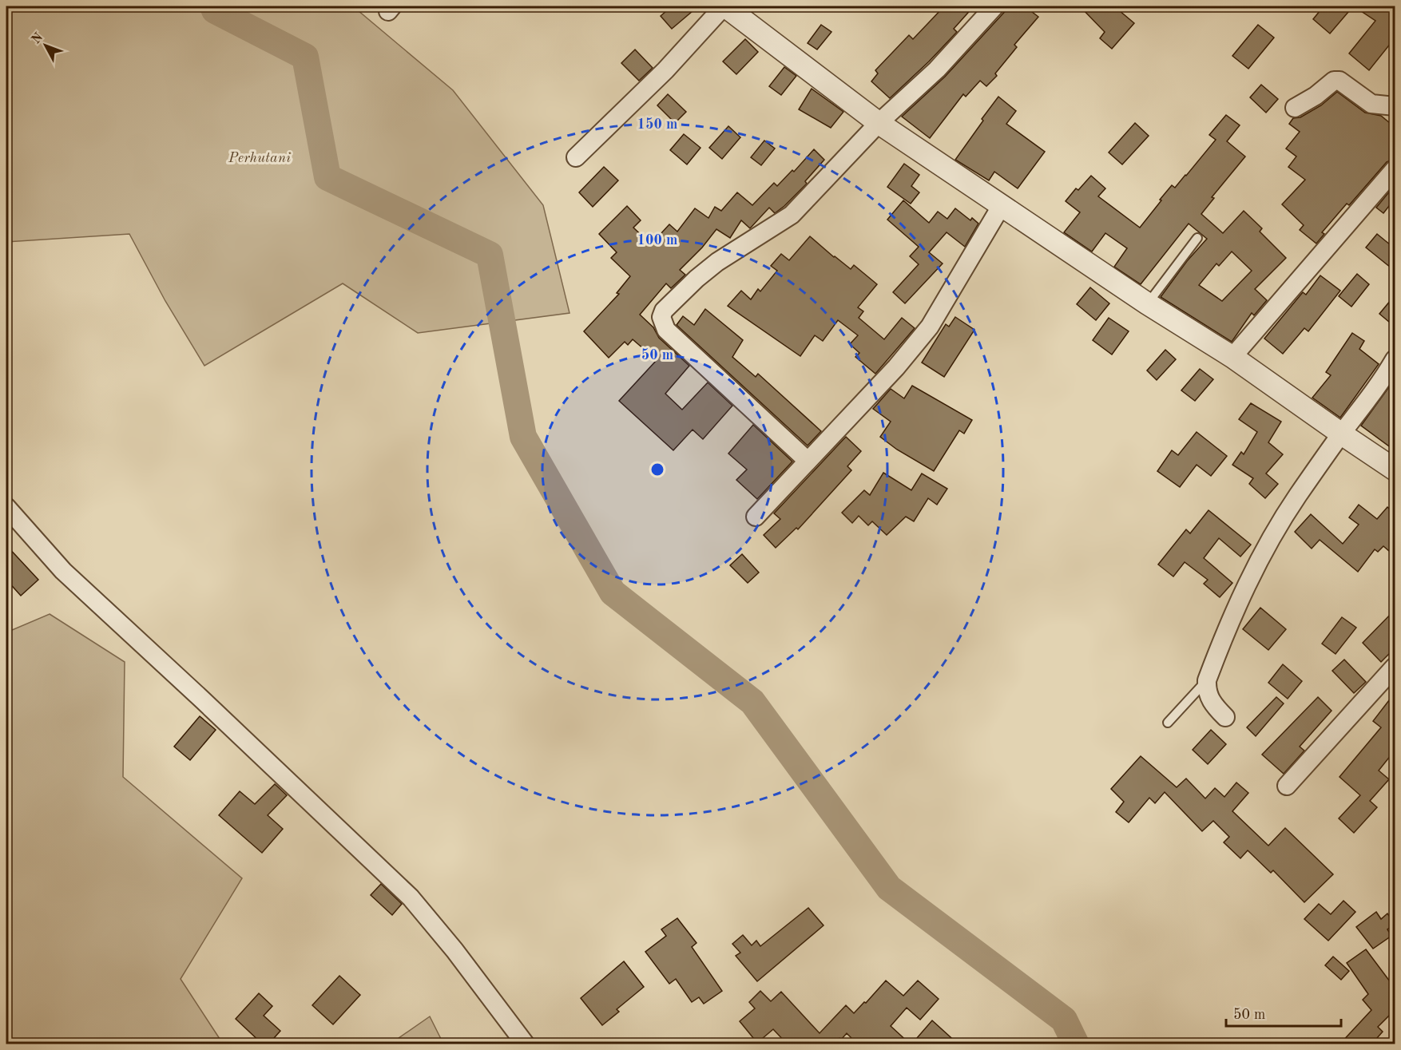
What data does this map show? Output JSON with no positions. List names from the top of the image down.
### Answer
{
  "parks": ["Perhutani"],
  "scale_bar": "50 m",
  "north": "top left",
  "rings": ["150 m", "100 m", "50 m"]
}
